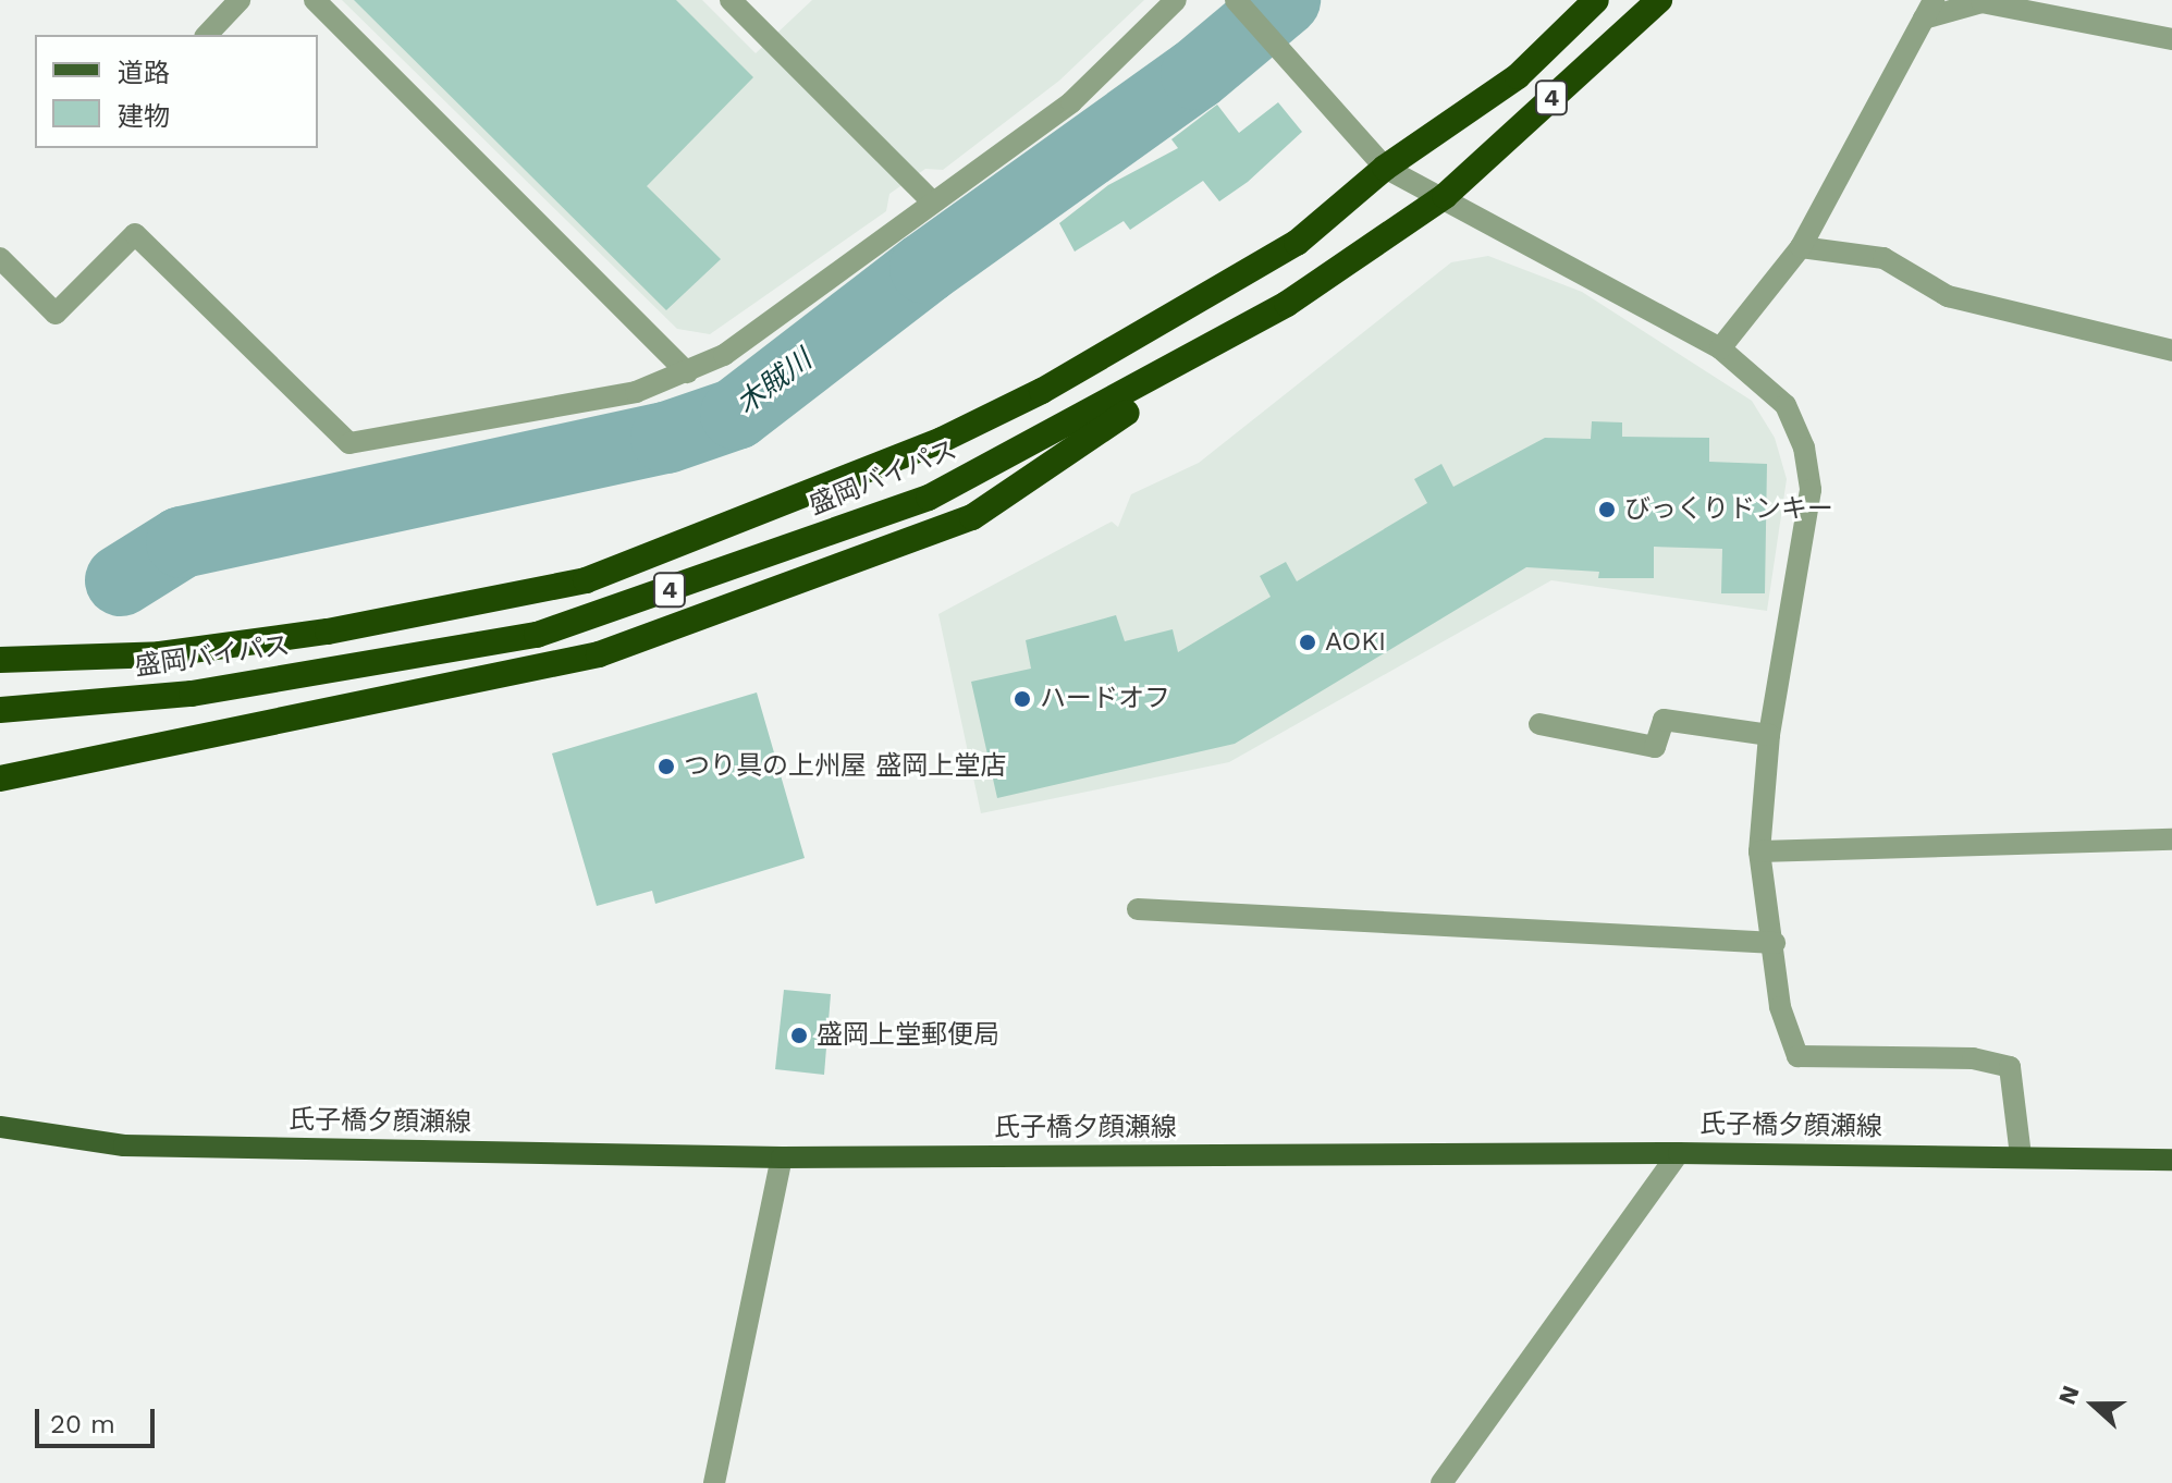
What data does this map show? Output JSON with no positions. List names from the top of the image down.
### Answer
{
  "streets": {
    "highway": ["4", "盛岡バイパス"],
    "main road": ["氏子橋夕顔瀬線"]
  },
  "water": ["木賊川"],
  "places": [
    "びっくりドンキー",
    "AOKI",
    "ハードオフ",
    "つり具の上州屋 盛岡上堂店",
    "盛岡上堂郵便局"
  ],
  "legend": ["道路", "建物"],
  "scale_bar": "20 m",
  "north": "left"
}
